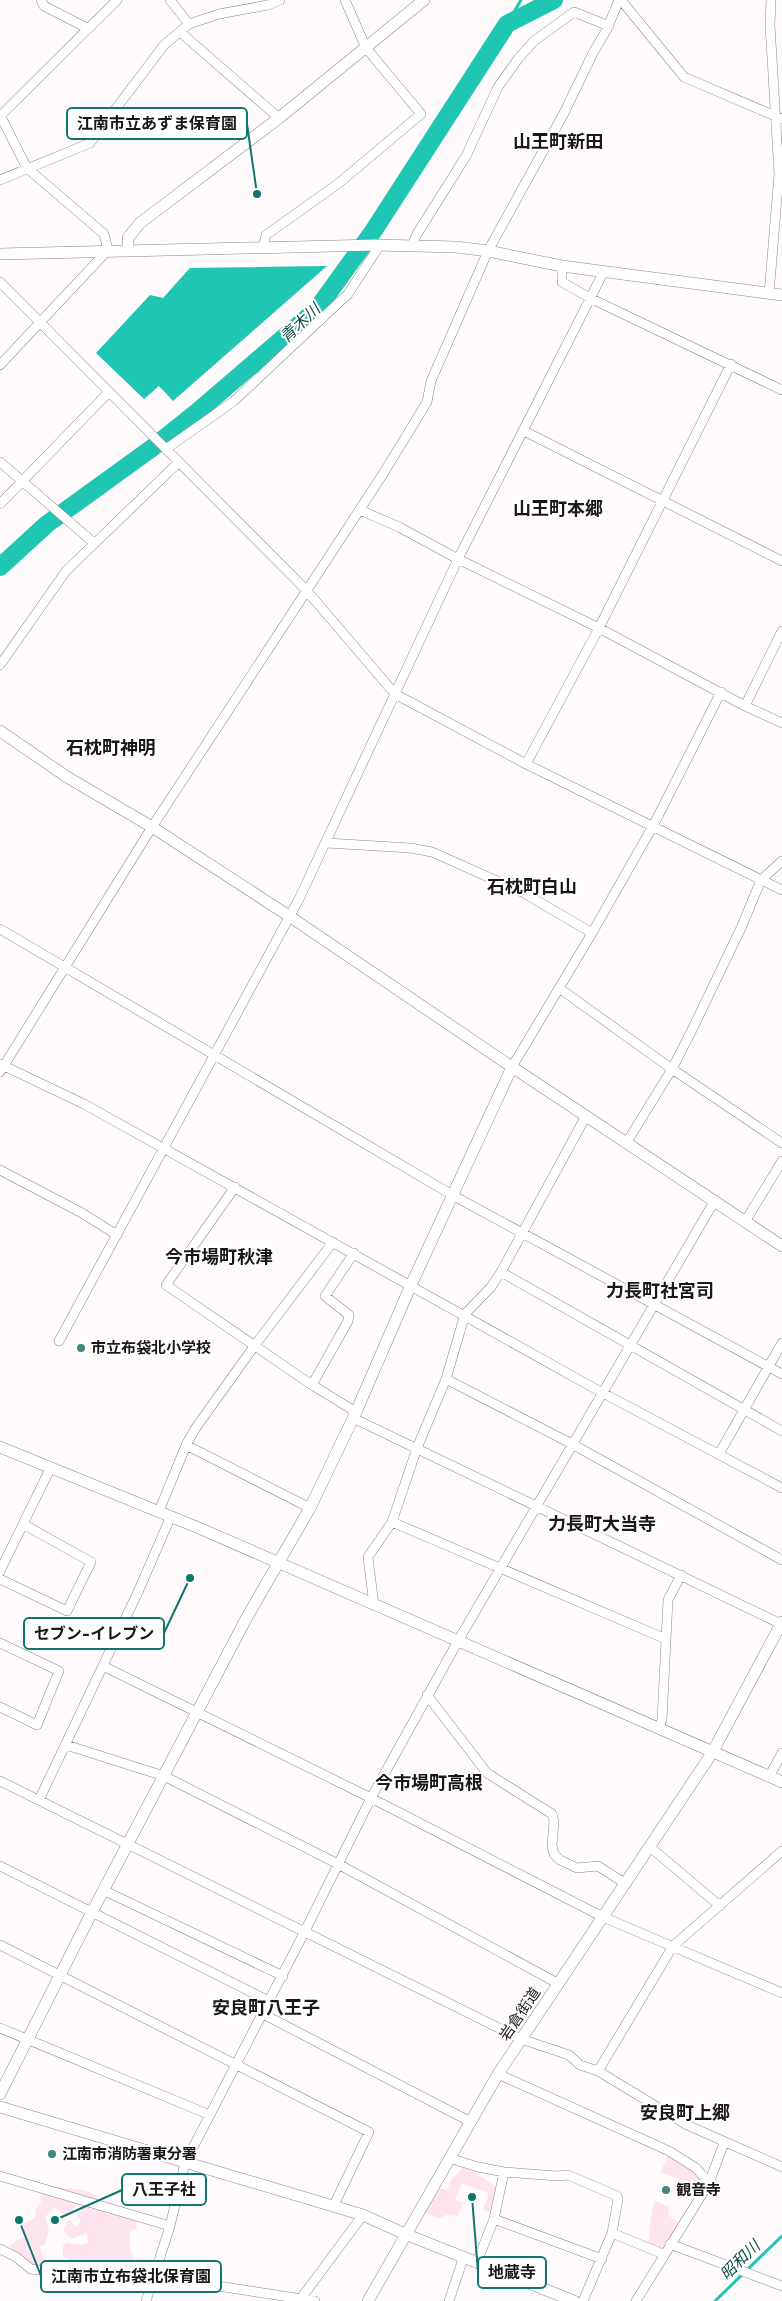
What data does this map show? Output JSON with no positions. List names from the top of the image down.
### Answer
{
  "streets": {
    "street": ["岩倉街道"]
  },
  "districts": [
    "山王町新田",
    "山王町本郷",
    "石枕町神明",
    "石枕町白山",
    "今市場町秋津",
    "力長町社宮司",
    "力長町大当寺",
    "今市場町高根",
    "安良町八王子",
    "安良町上郷"
  ],
  "water": ["青木川", "昭和川"],
  "places": [
    "江南市立あずま保育園",
    "市立布袋北小学校",
    "セブン-イレブン",
    "江南市消防署東分署",
    "観音寺",
    "地蔵寺",
    "江南市立布袋北保育園",
    "八王子社"
  ]
}
